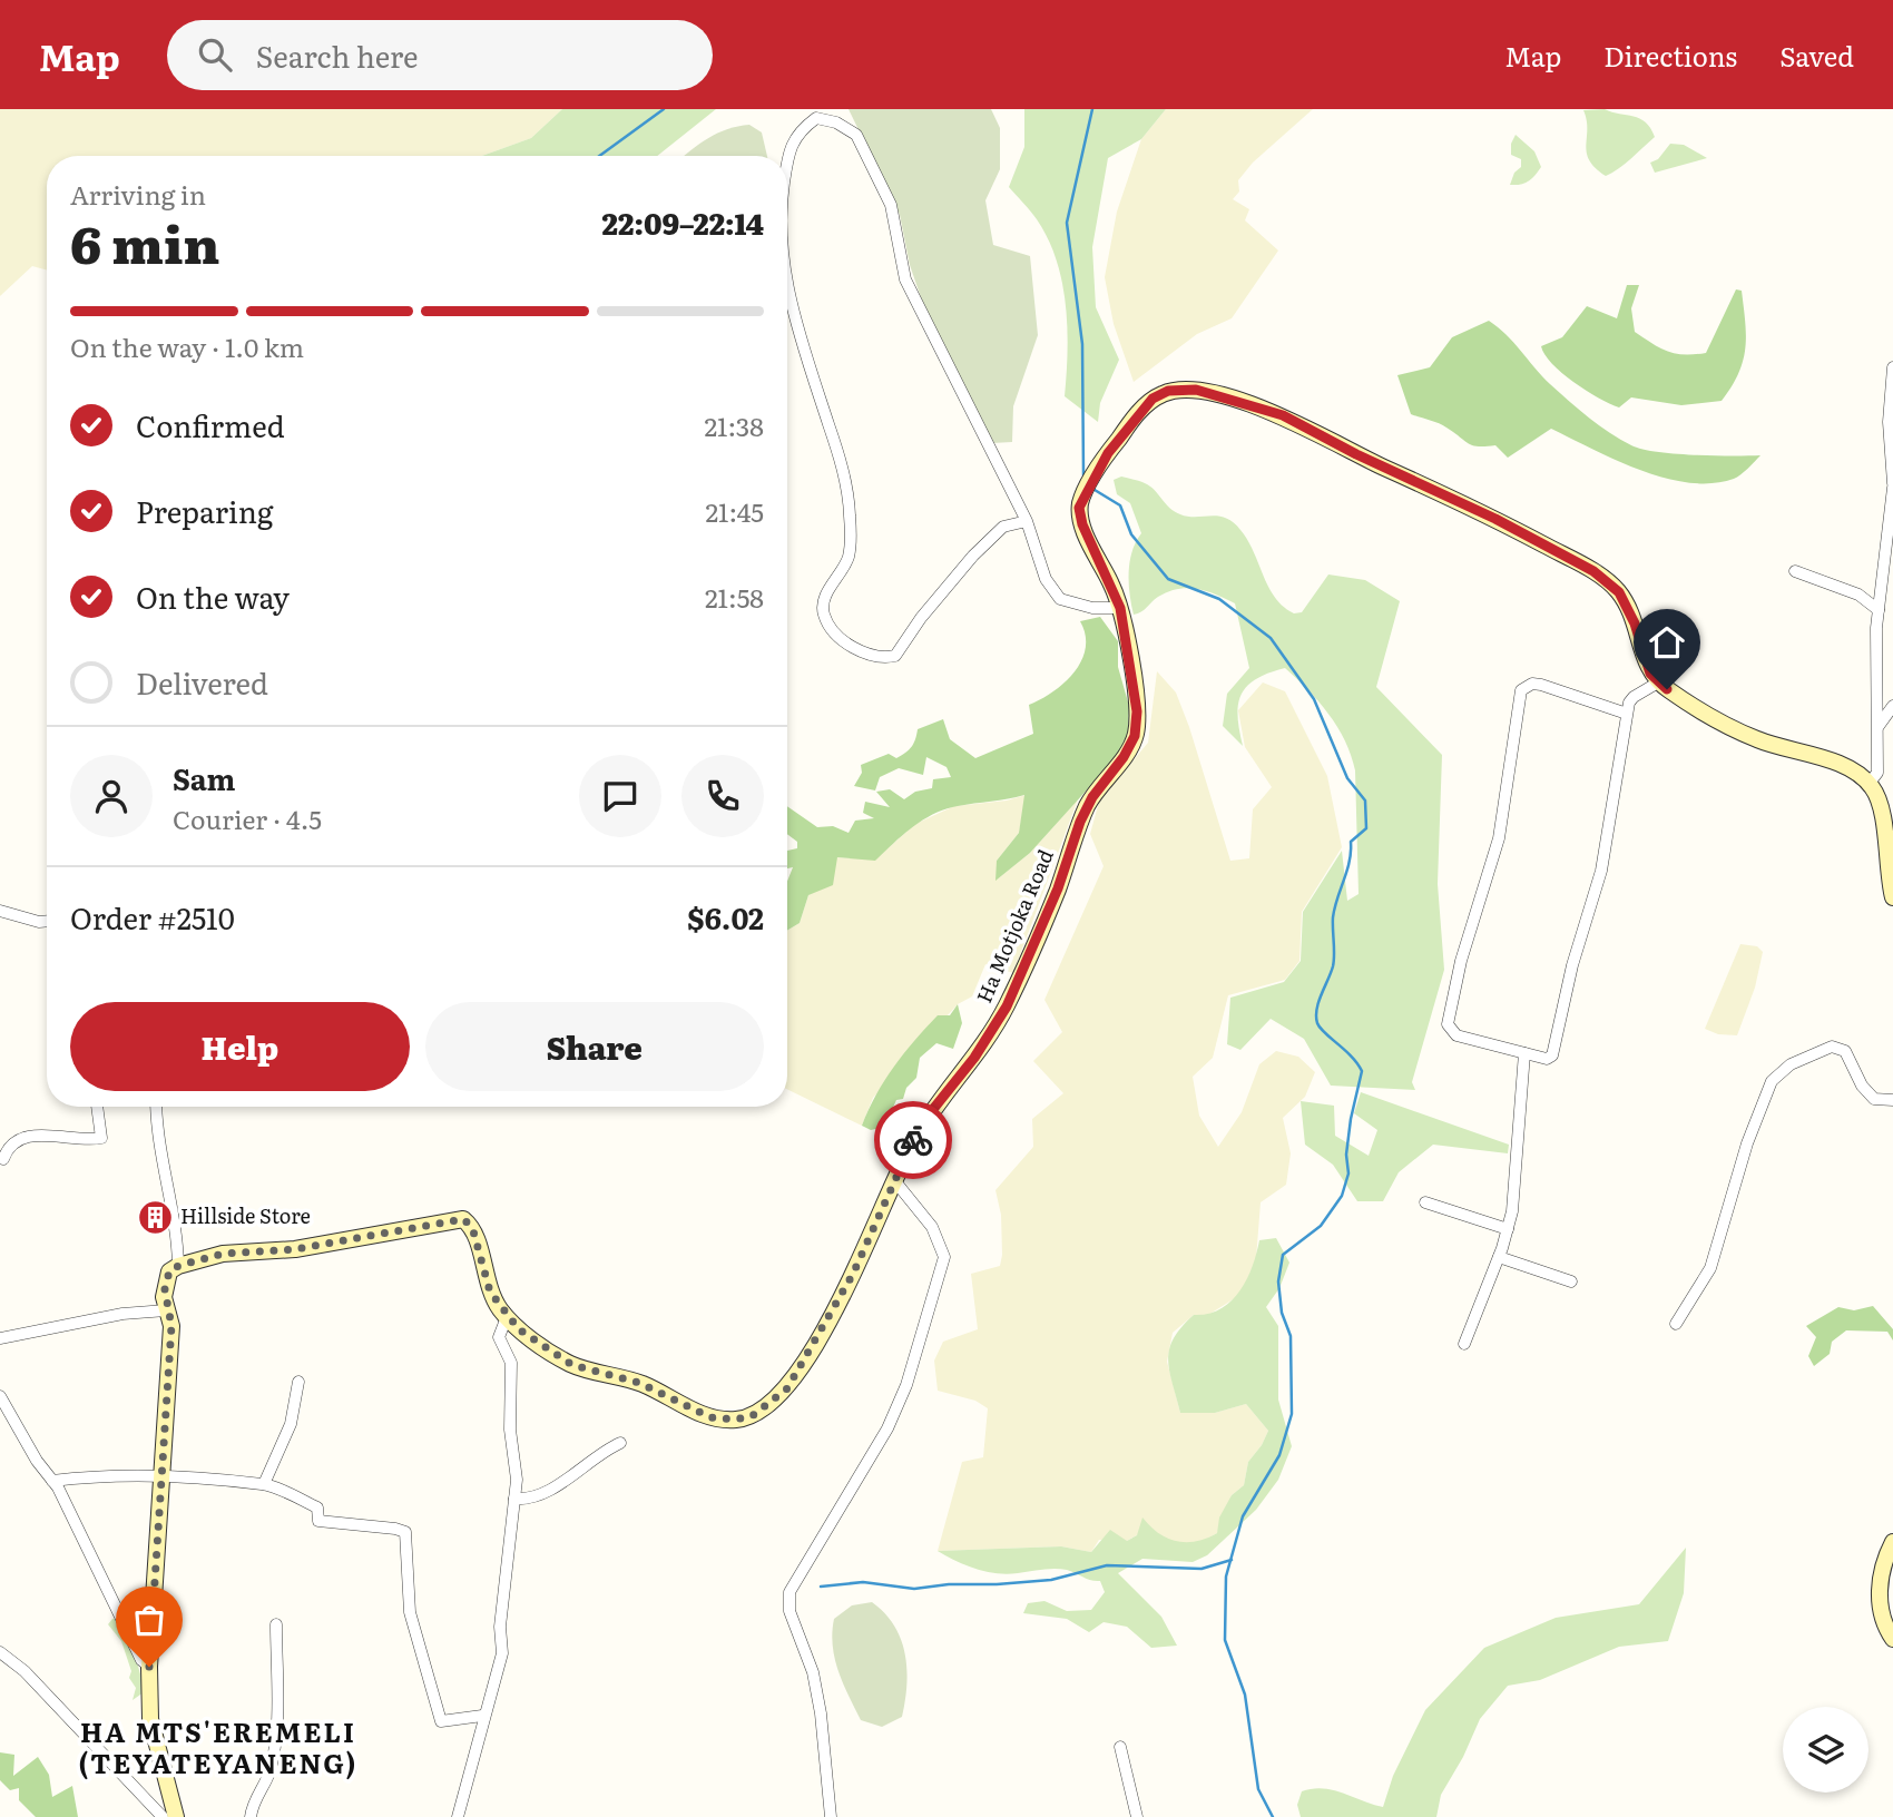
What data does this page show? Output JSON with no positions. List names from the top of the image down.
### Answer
{
  "streets": {
    "street": ["Ha Motjoka Road"]
  },
  "districts": ["HA MTS'EREMELI (TEYATEYANENG)"],
  "places": {
    "building": ["Hillside Store"]
  },
  "page": {
    "header": "Map",
    "search": "Search here",
    "nav": ["Map", "Directions", "Saved"],
    "heading": ["6 min", "Arriving in", "22:09–22:14"],
    "panel": [
      "Sam",
      "Courier · 4.5",
      "Order #2510",
      "$6.02"
    ],
    "bar": "On the way · 1.0 km",
    "list": [
      ["Confirmed", "21:38"],
      ["Preparing", "21:45"],
      ["On the way", "21:58"],
      "Delivered"
    ],
    "buttons": ["Help", "Share"]
  }
}
